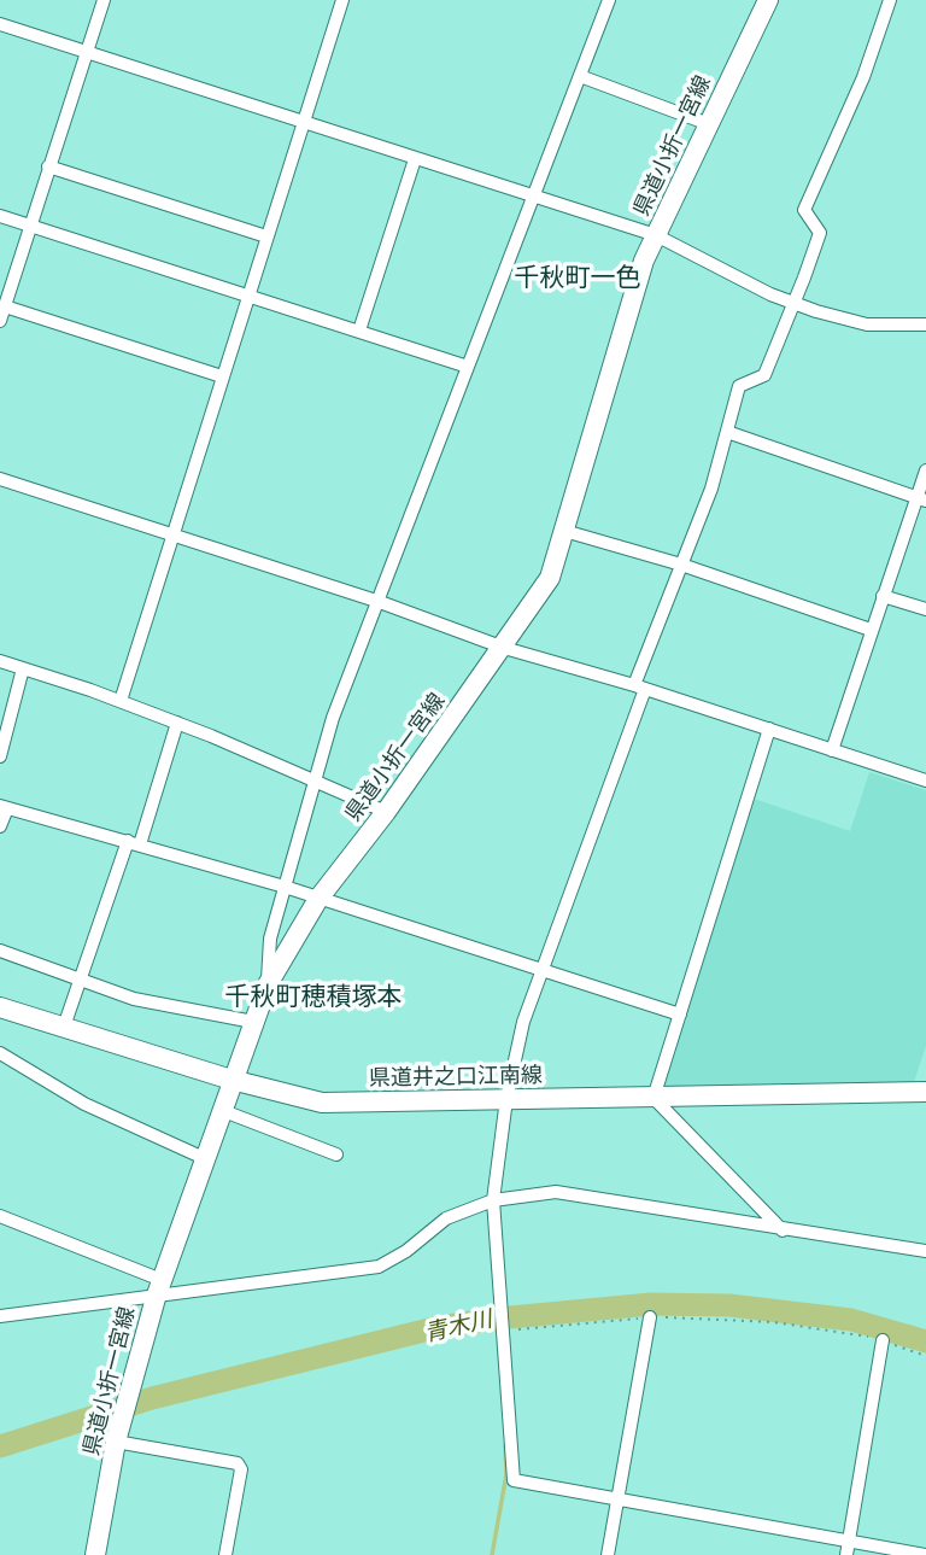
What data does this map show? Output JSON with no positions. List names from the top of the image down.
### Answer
{
  "streets": {
    "main road": ["県道小折一宮線", "県道井之口江南線"]
  },
  "crossings": [
    ["県道小折一宮線", "県道井之口江南線"]
  ],
  "districts": ["千秋町一色", "千秋町穂積塚本"],
  "water": ["青木川"]
}
